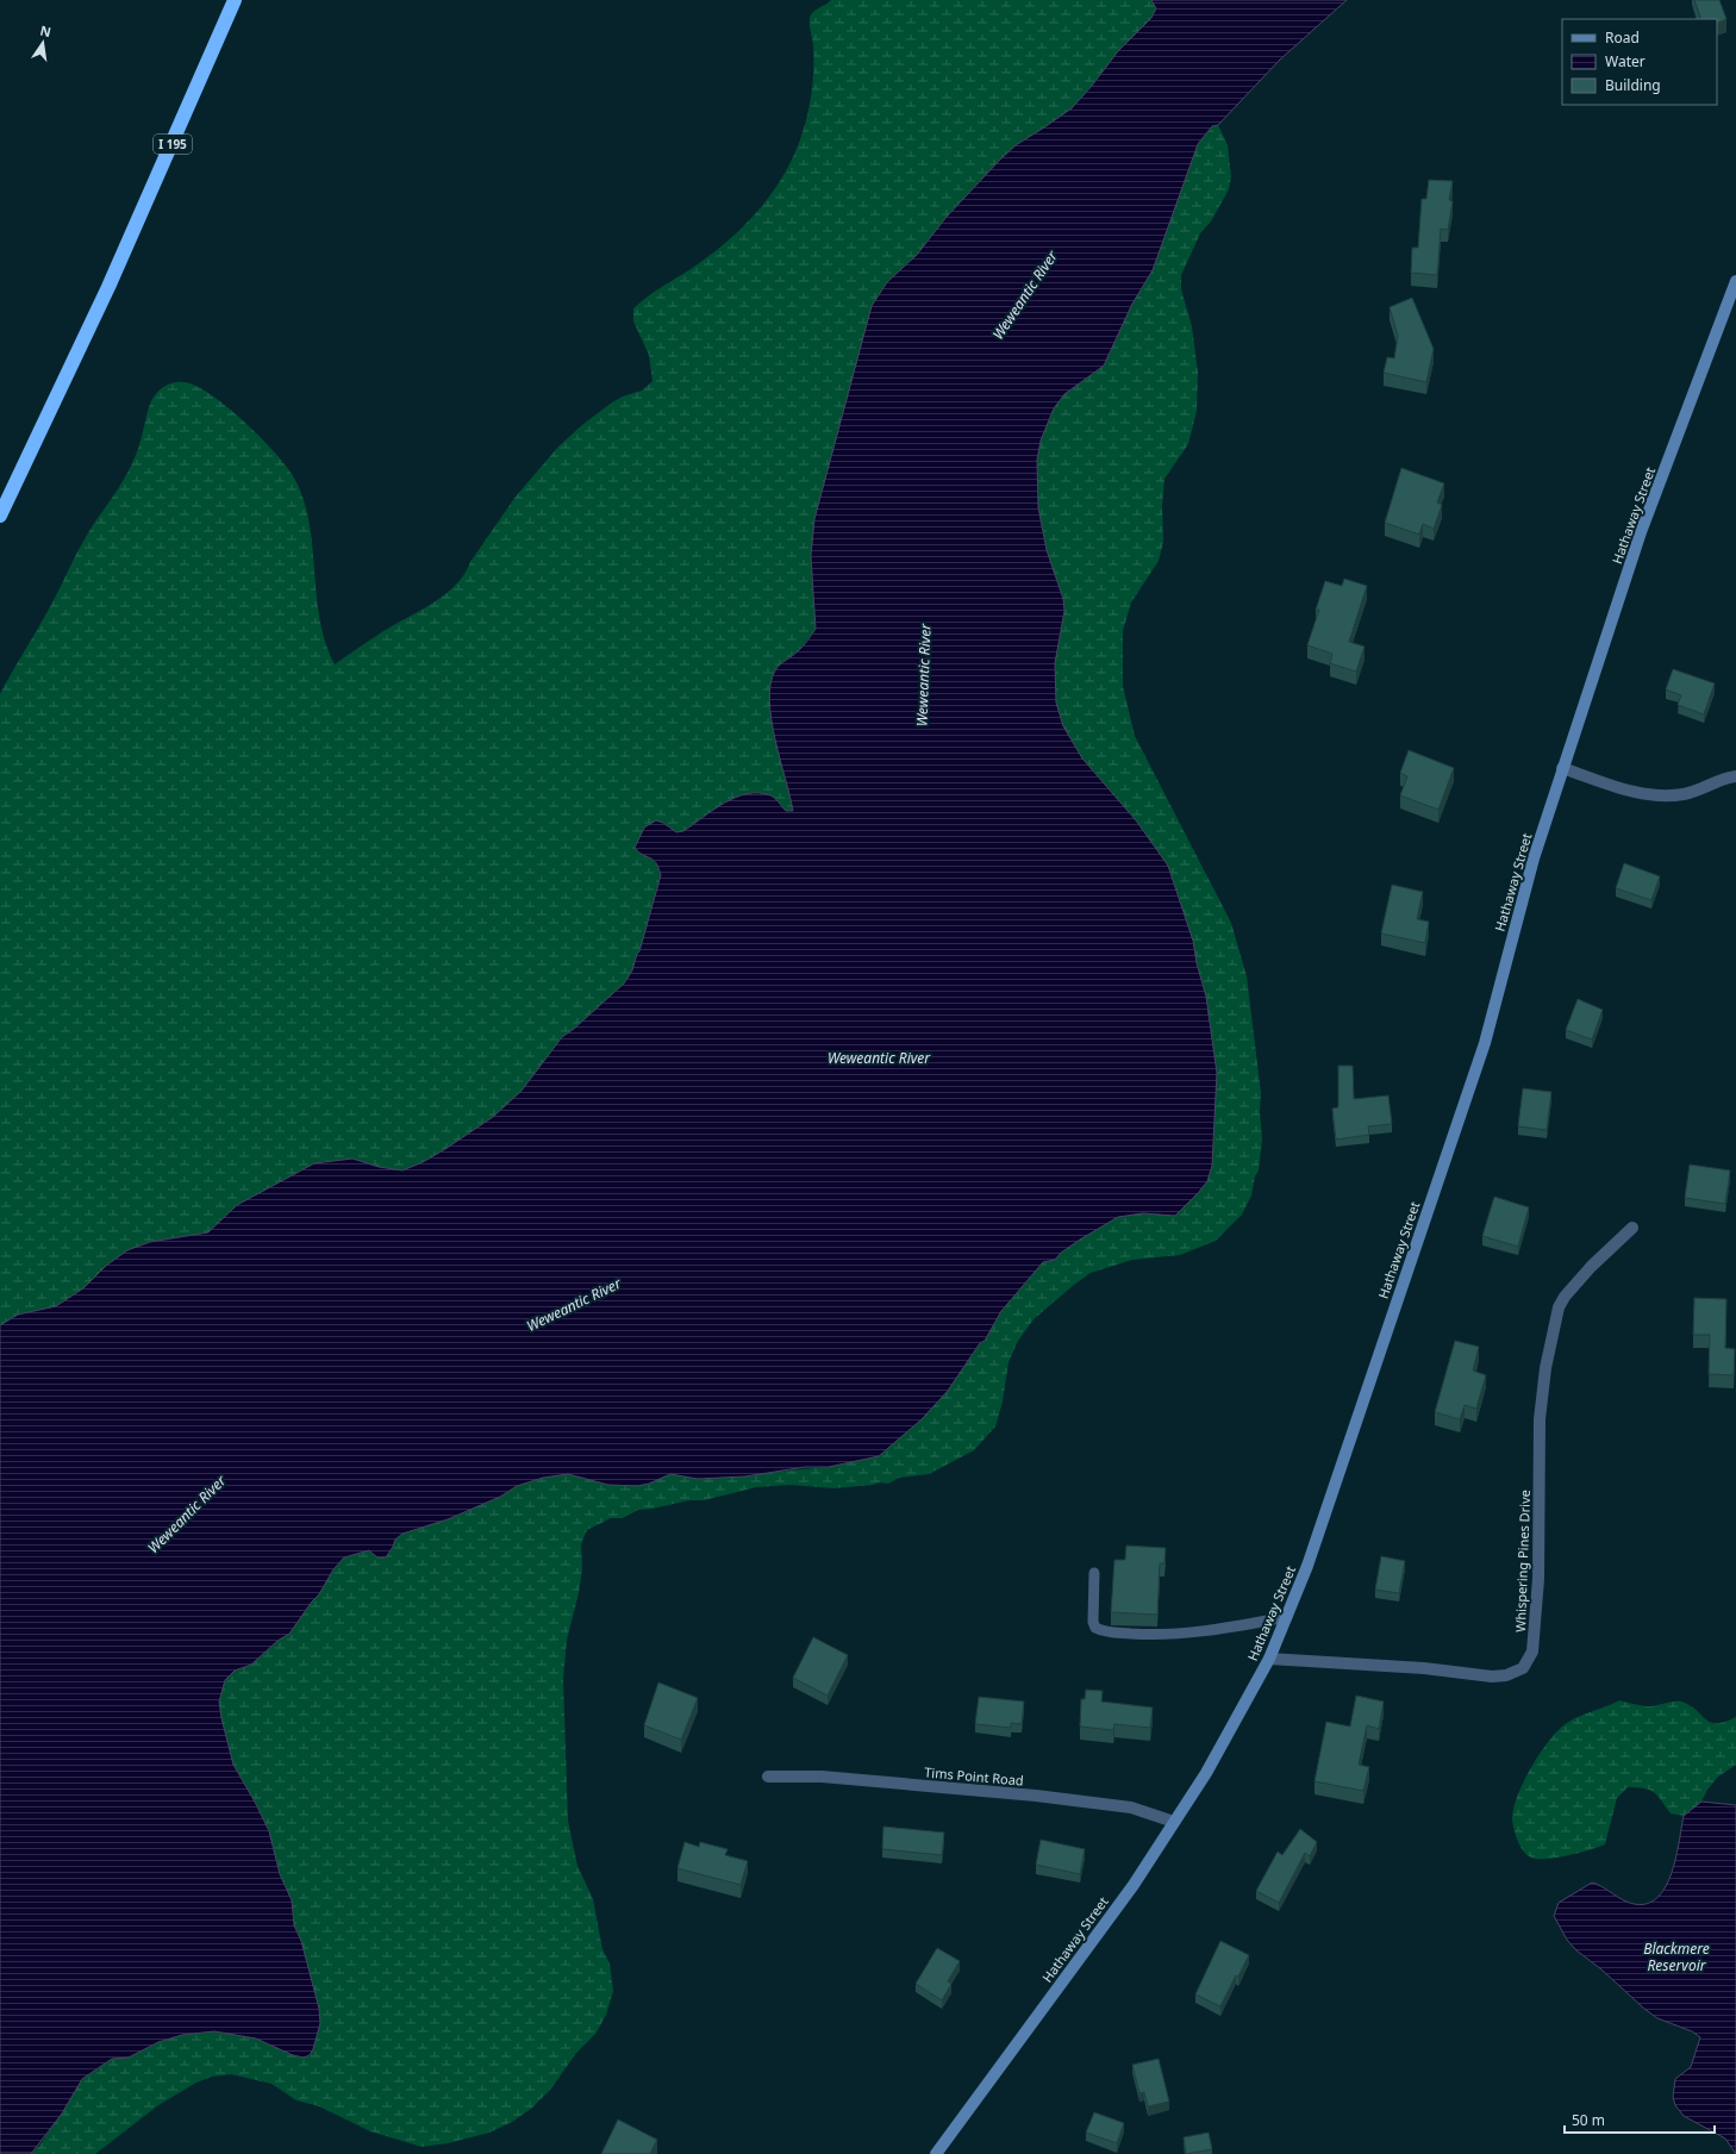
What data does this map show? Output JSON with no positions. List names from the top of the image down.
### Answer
{
  "streets": {
    "highway": ["I 195"],
    "street": ["Hathaway Street", "Whispering Pines Drive", "Tims Point Road"]
  },
  "crossings": [
    ["Hathaway Street", "Whispering Pines Drive"],
    ["Hathaway Street", "Tims Point Road"]
  ],
  "water": ["Weweantic River", "Blackmere Reservoir"],
  "legend": ["Road", "Water", "Building"],
  "scale_bar": "50 m",
  "north": "top"
}
